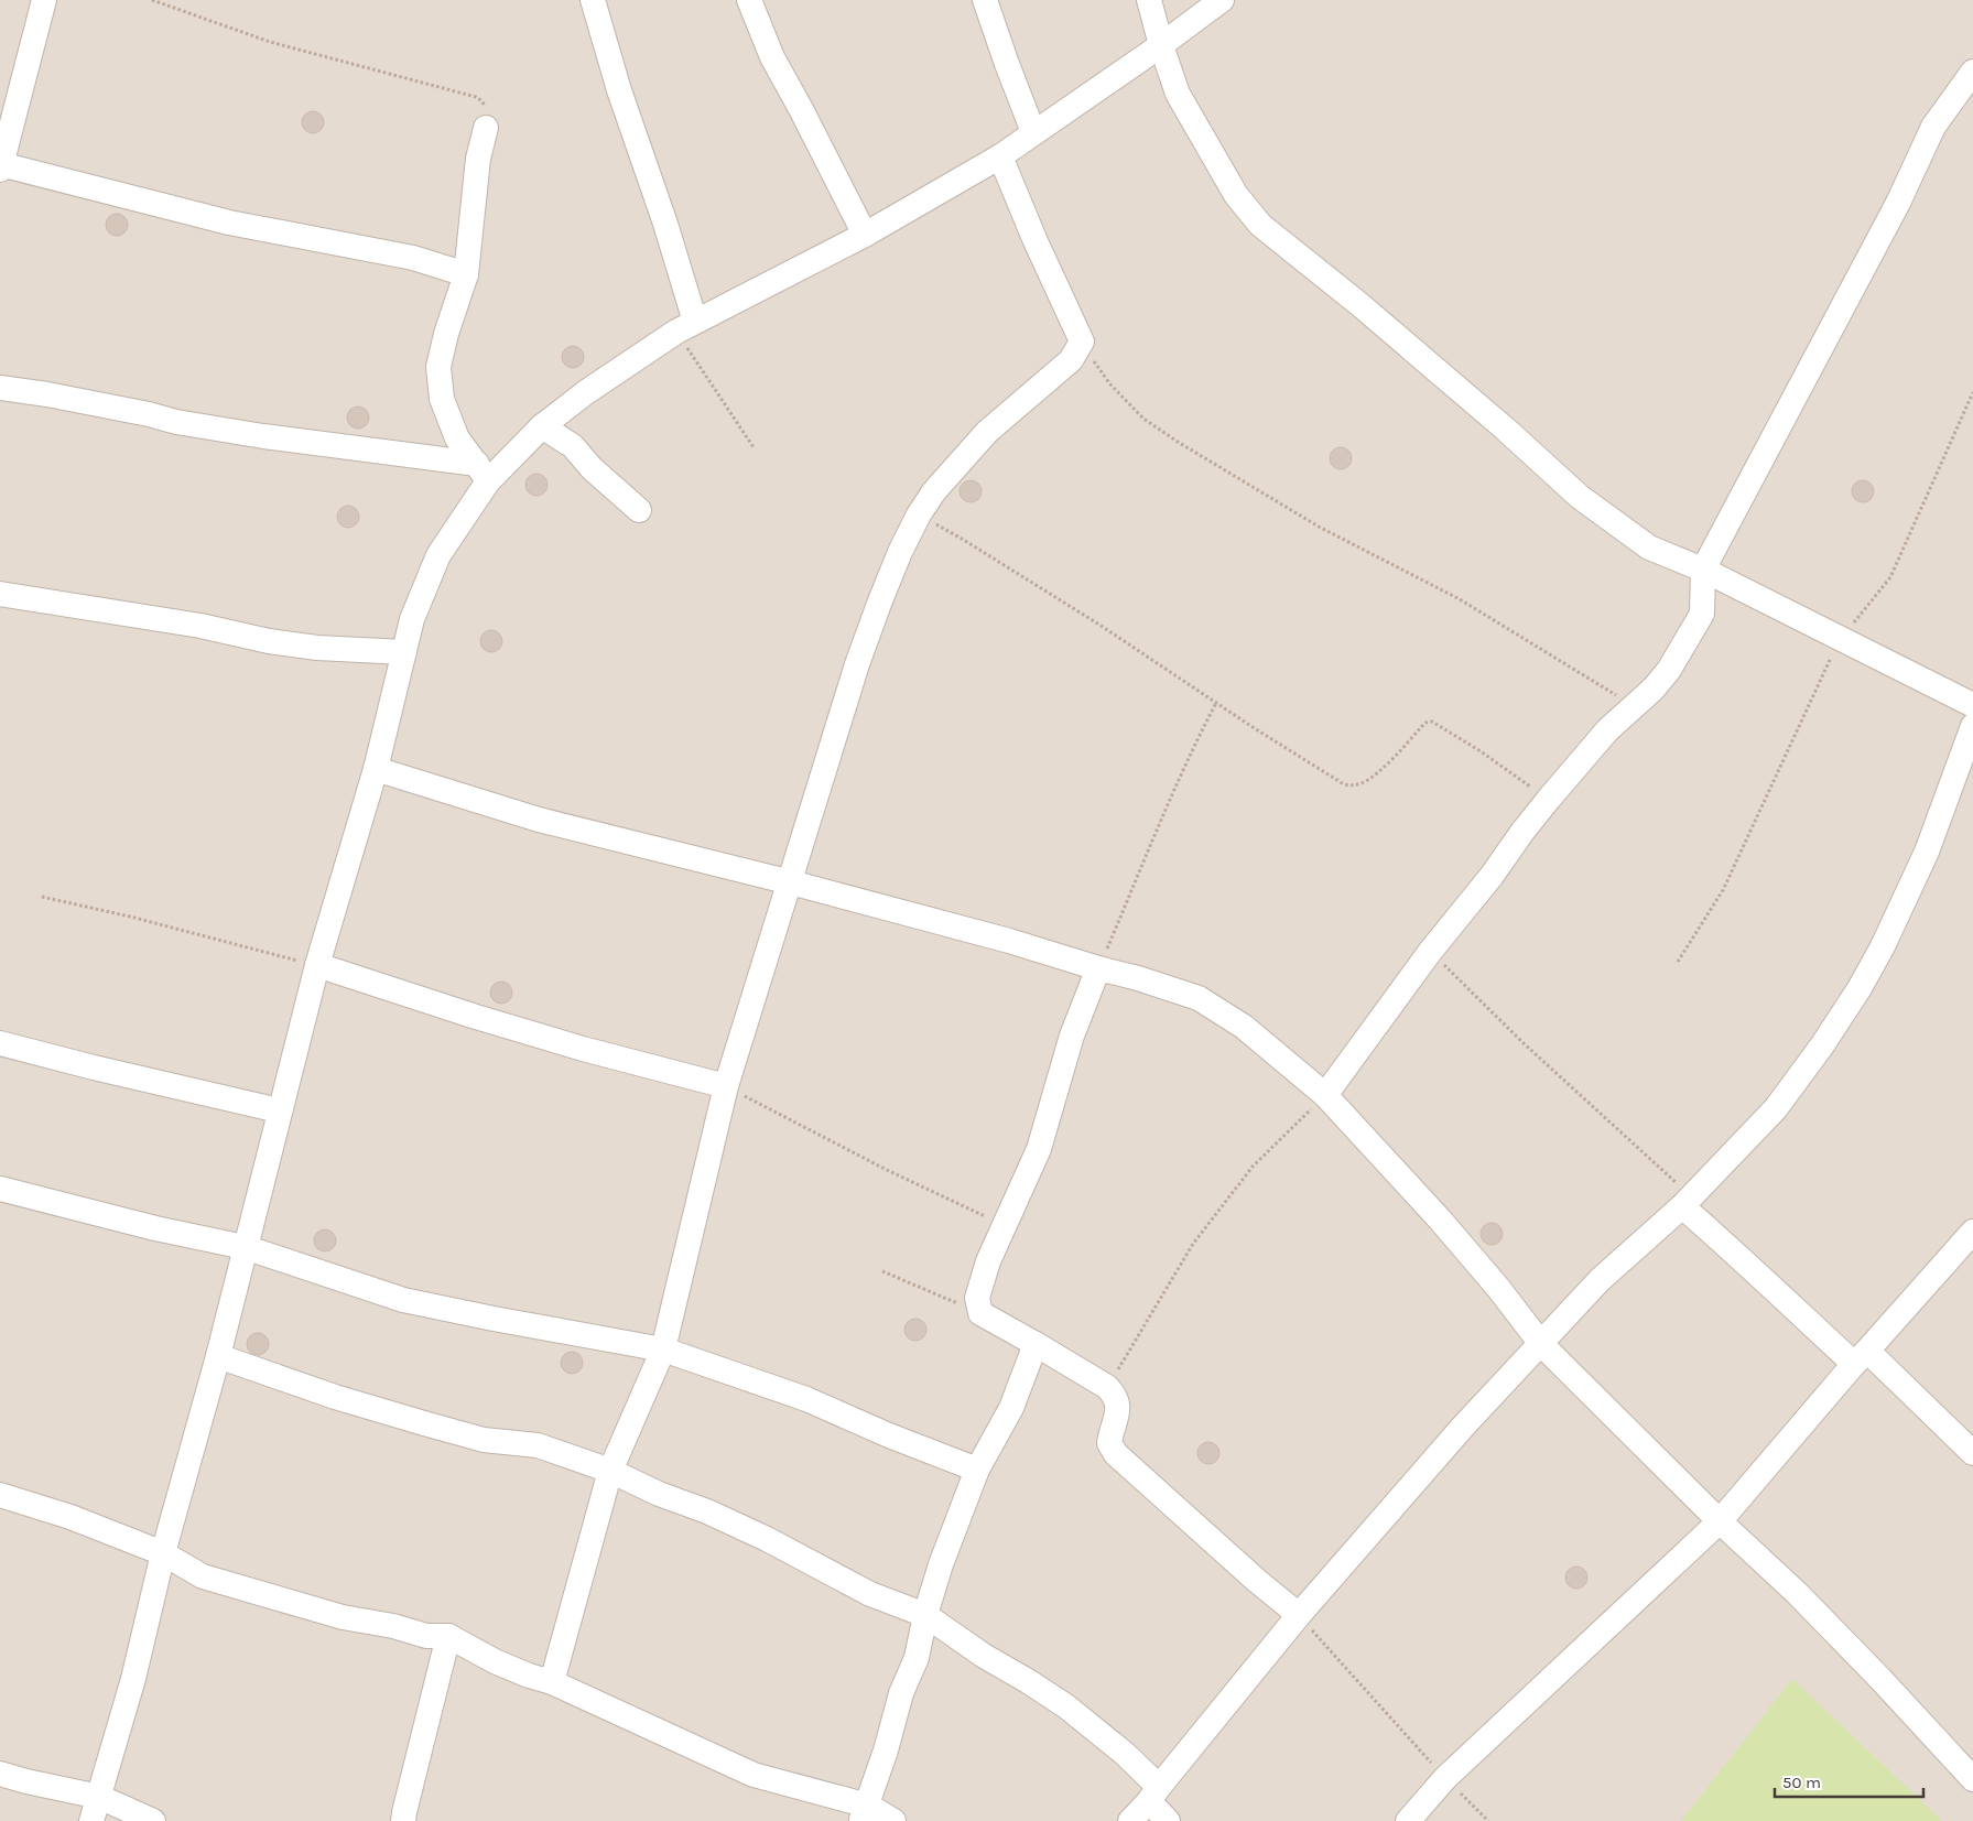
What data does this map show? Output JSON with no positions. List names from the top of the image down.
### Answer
{
  "scale_bar": "50 m"
}
